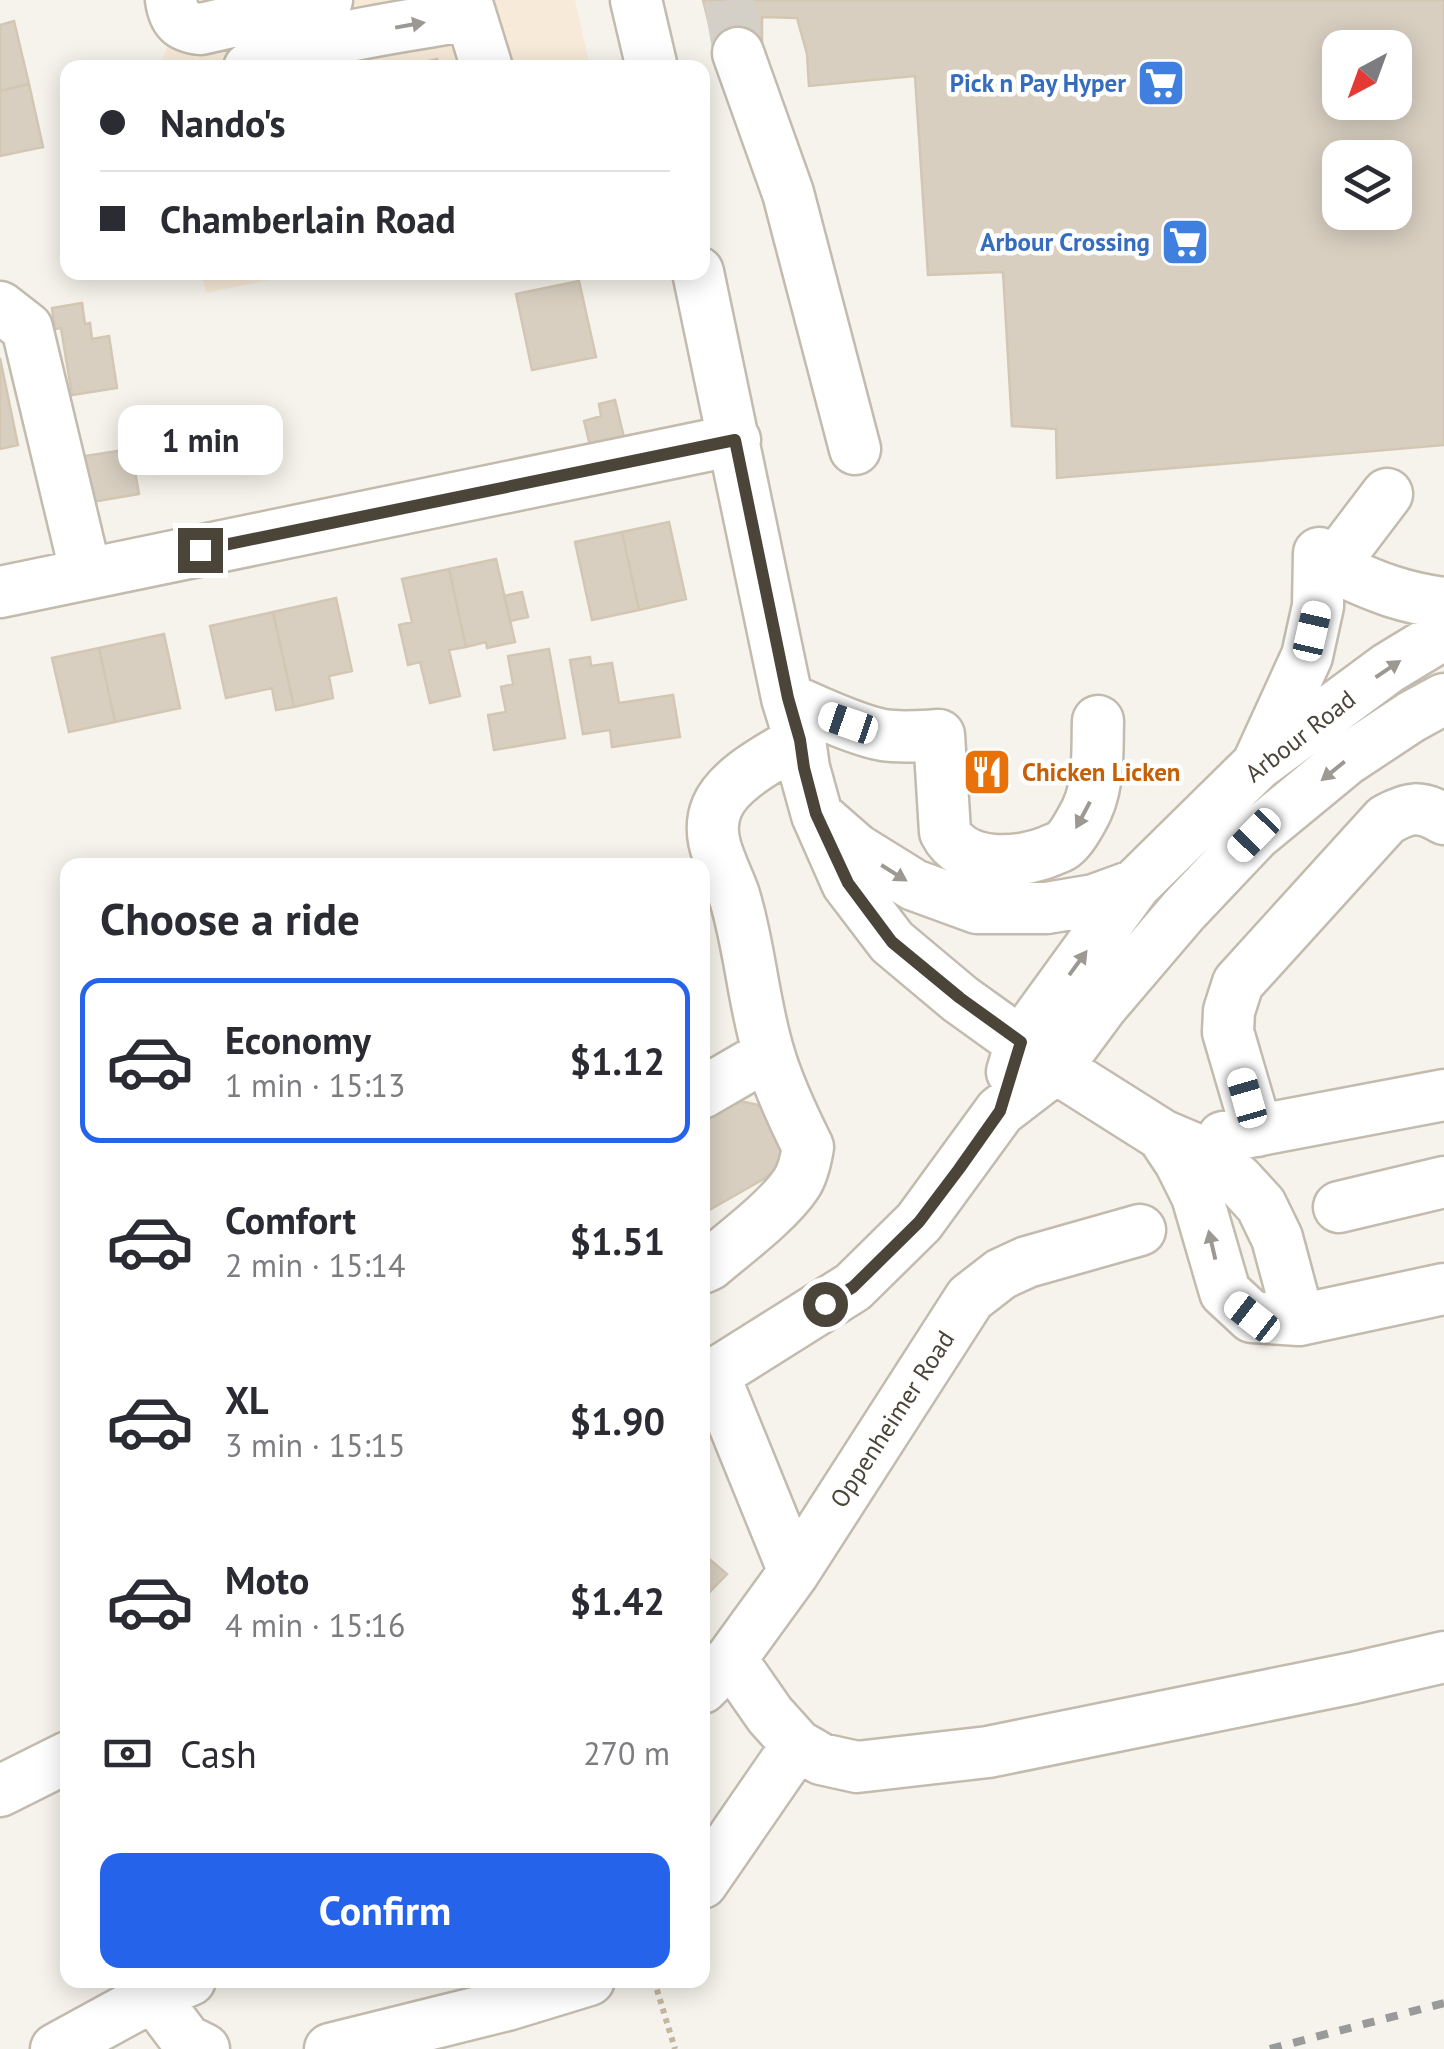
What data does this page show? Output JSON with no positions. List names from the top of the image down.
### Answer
{
  "streets": {
    "street": ["Arbour Road", "Oppenheimer Road"]
  },
  "places": {
    "supermarket": ["Pick n Pay Hyper", "Arbour Crossing"],
    "restaurant": ["Chicken Licken"]
  },
  "north": "bottom left",
  "page": {
    "banner": ["Nando's", "Chamberlain Road"],
    "bubble": "1 min",
    "heading": "Choose a ride",
    "list": [
      {
        "name": "Economy",
        "note": "1 min · 15:13",
        "value": "$1.12"
      },
      {
        "name": "Comfort",
        "note": "2 min · 15:14",
        "value": "$1.51"
      },
      {
        "name": "XL",
        "note": "3 min · 15:15",
        "value": "$1.90"
      },
      {
        "name": "Moto",
        "note": "4 min · 15:16",
        "value": "$1.42"
      }
    ],
    "pay": ["Cash", "270 m"],
    "buttons": "Confirm"
  }
}
